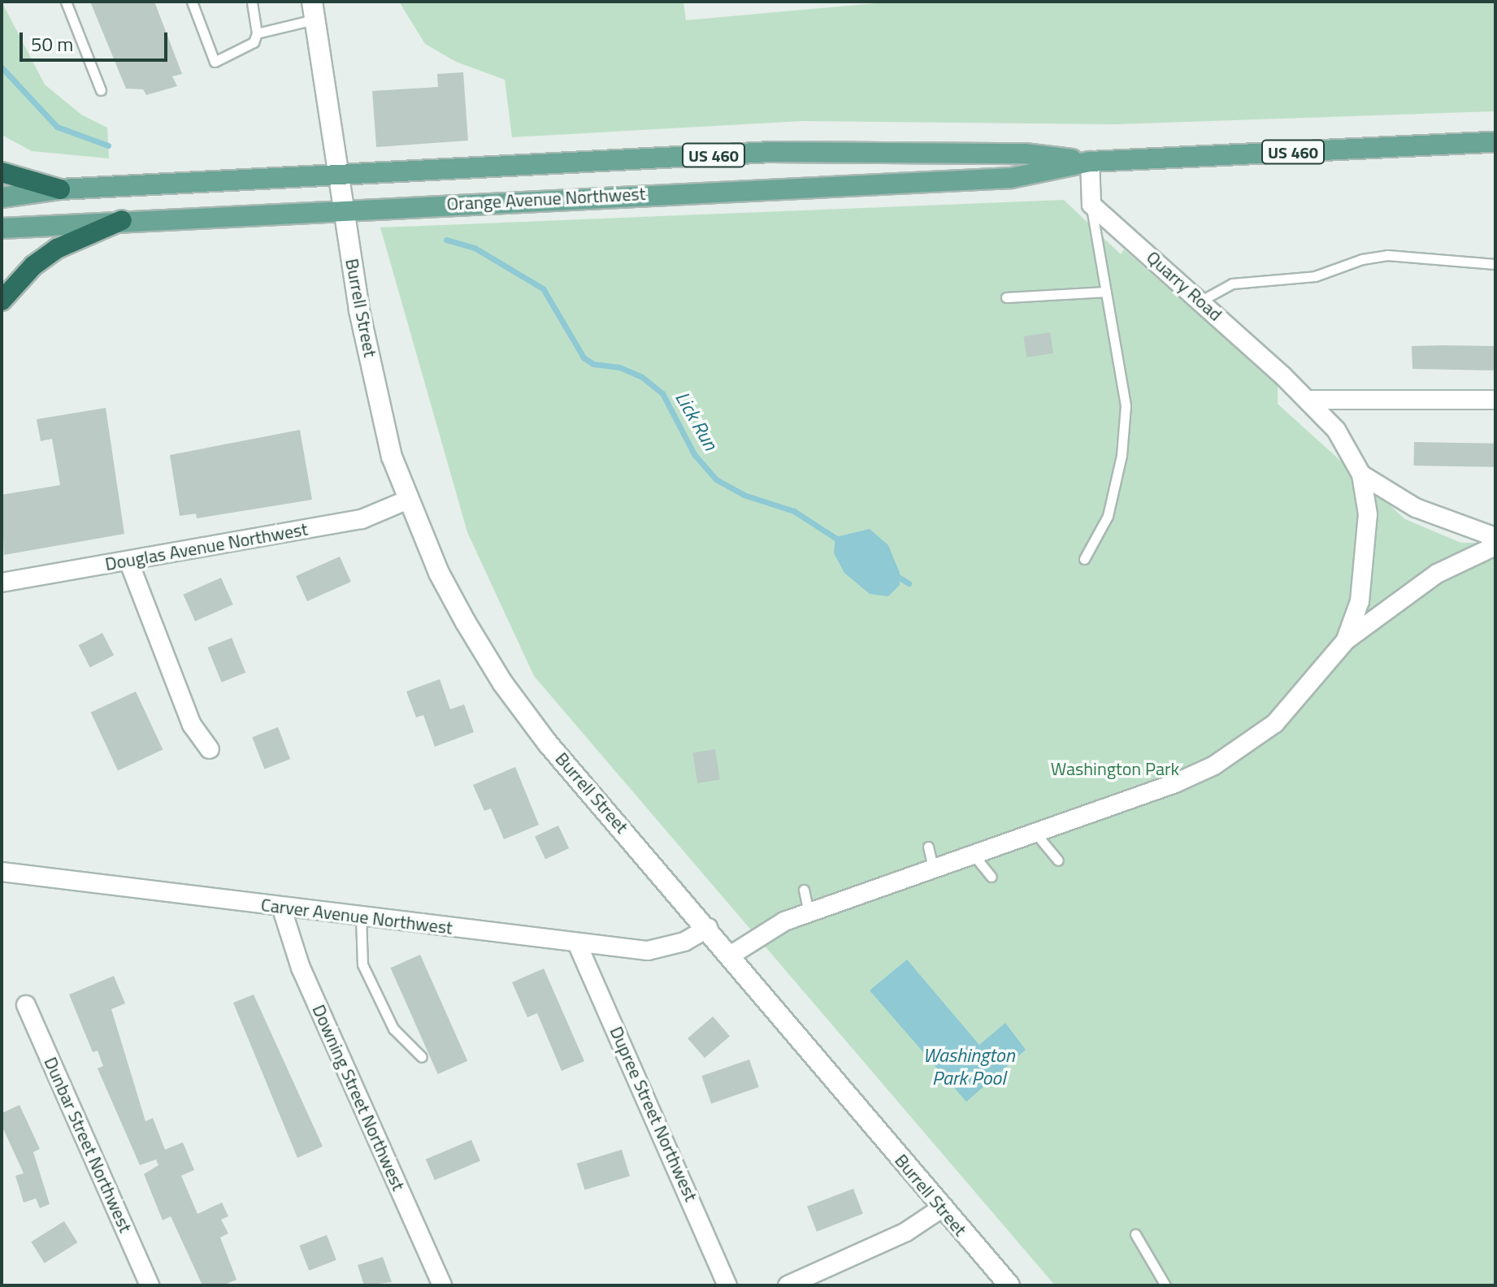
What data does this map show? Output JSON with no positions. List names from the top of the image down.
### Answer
{
  "streets": {
    "main road": ["US 460", "Orange Avenue Northwest"],
    "street": [
      "Quarry Road",
      "Burrell Street",
      "Douglas Avenue Northwest",
      "Carver Avenue Northwest",
      "Downing Street Northwest",
      "Dupree Street Northwest",
      "Dunbar Street Northwest"
    ]
  },
  "crossings": [
    ["Orange Avenue Northwest", "Burrell Street"],
    ["Burrell Street", "Douglas Avenue Northwest"],
    ["Burrell Street", "Carver Avenue Northwest"],
    ["Carver Avenue Northwest", "Downing Street Northwest"],
    ["Carver Avenue Northwest", "Dupree Street Northwest"]
  ],
  "water": ["Lick Run", "Washington Park Pool"],
  "parks": ["Washington Park"],
  "scale_bar": "50 m"
}
